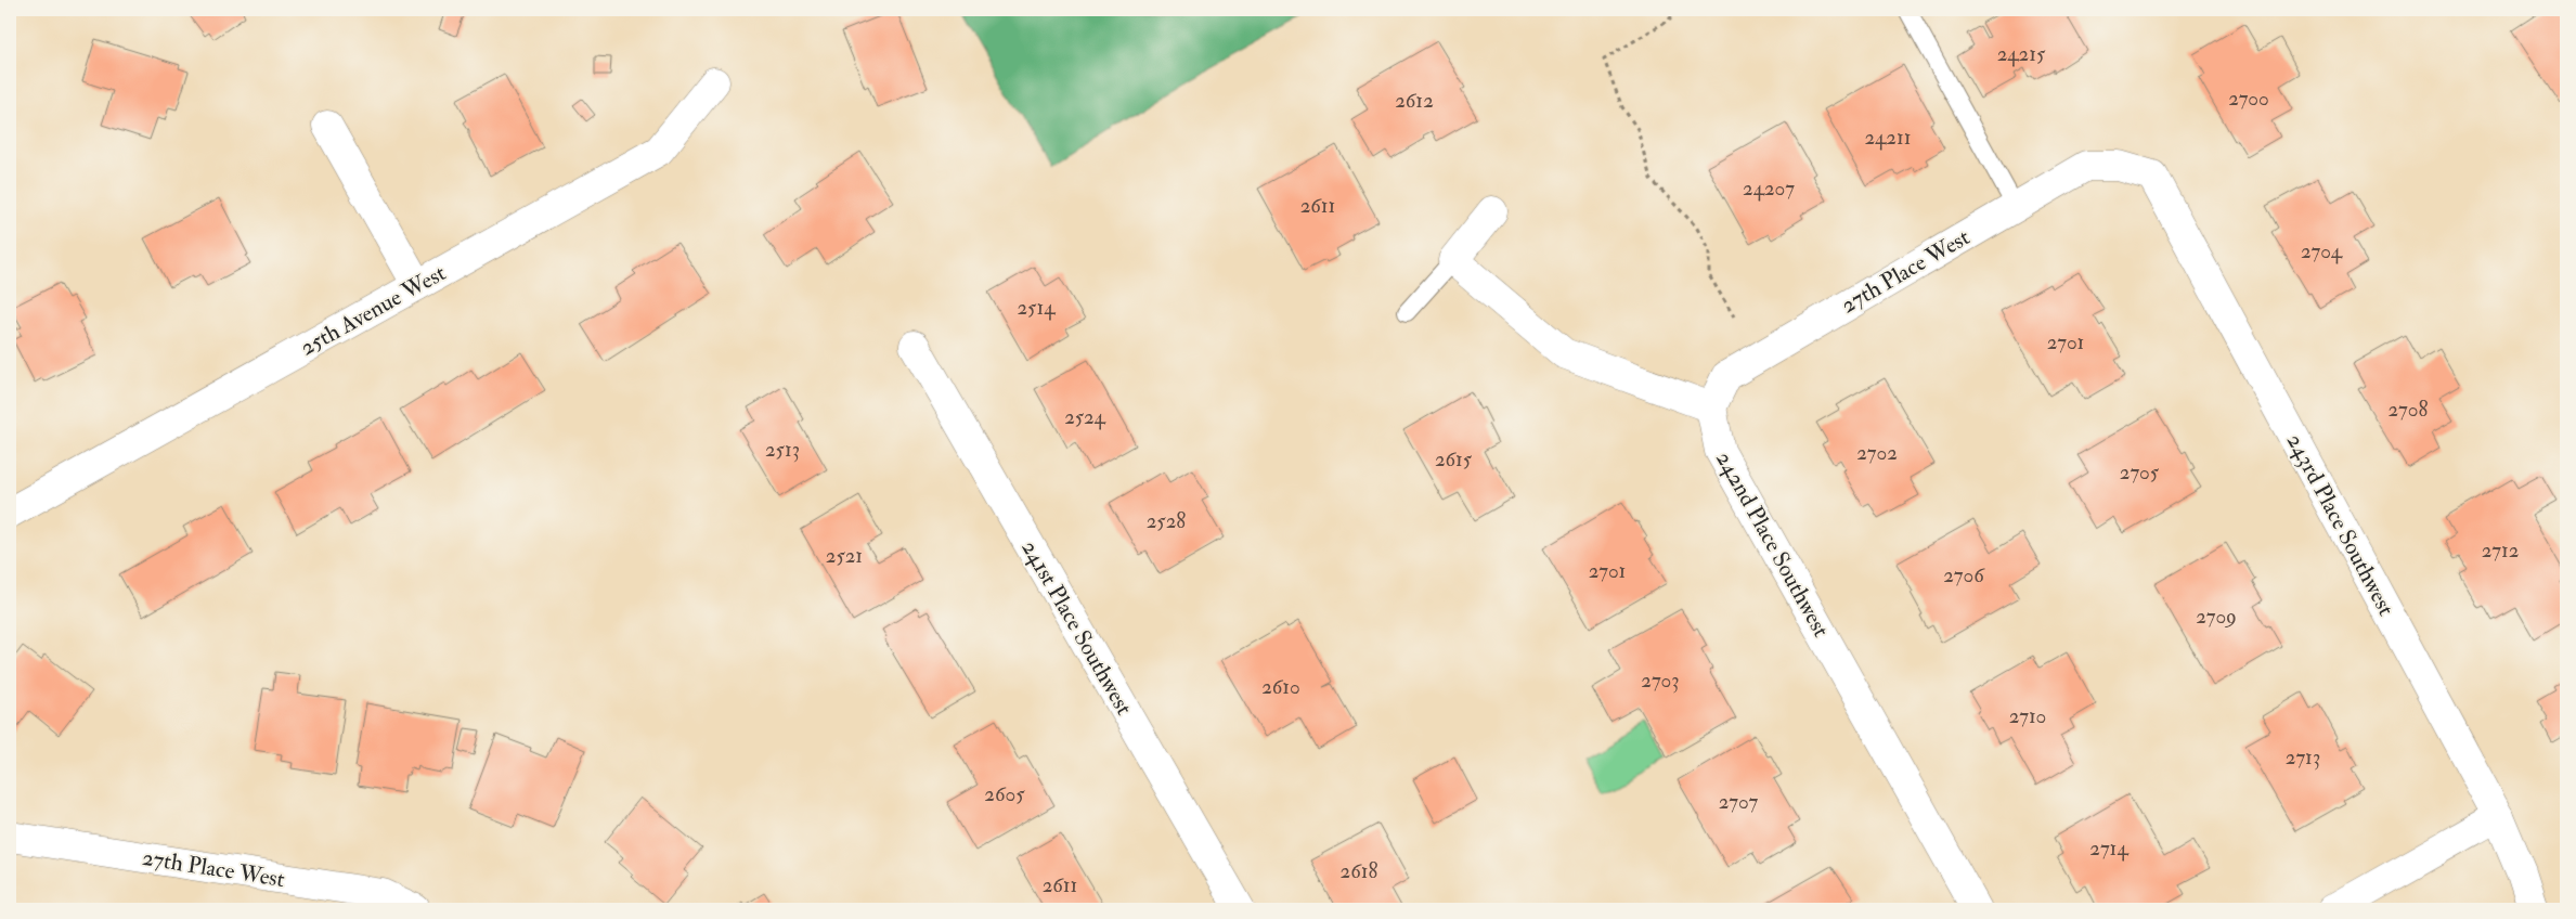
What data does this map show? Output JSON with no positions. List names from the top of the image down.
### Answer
{
  "streets": {
    "street": [
      "27th Place West",
      "25th Avenue West",
      "243rd Place Southwest",
      "242nd Place Southwest",
      "241st Place Southwest"
    ]
  },
  "crossings": [
    ["27th Place West", "243rd Place Southwest"],
    ["27th Place West", "242nd Place Southwest"]
  ],
  "house_numbers": [
    "24215",
    "2700",
    "2612",
    "24211",
    "24207",
    "2611",
    "2704",
    "2514",
    "2701",
    "2708",
    "2524",
    "2513",
    "2702",
    "2615",
    "2705",
    "2528",
    "2712",
    "2521",
    "2701",
    "2706",
    "2709",
    "2703",
    "2610",
    "2710",
    "2713",
    "2605",
    "2707",
    "2714",
    "2618",
    "2611"
  ]
}
